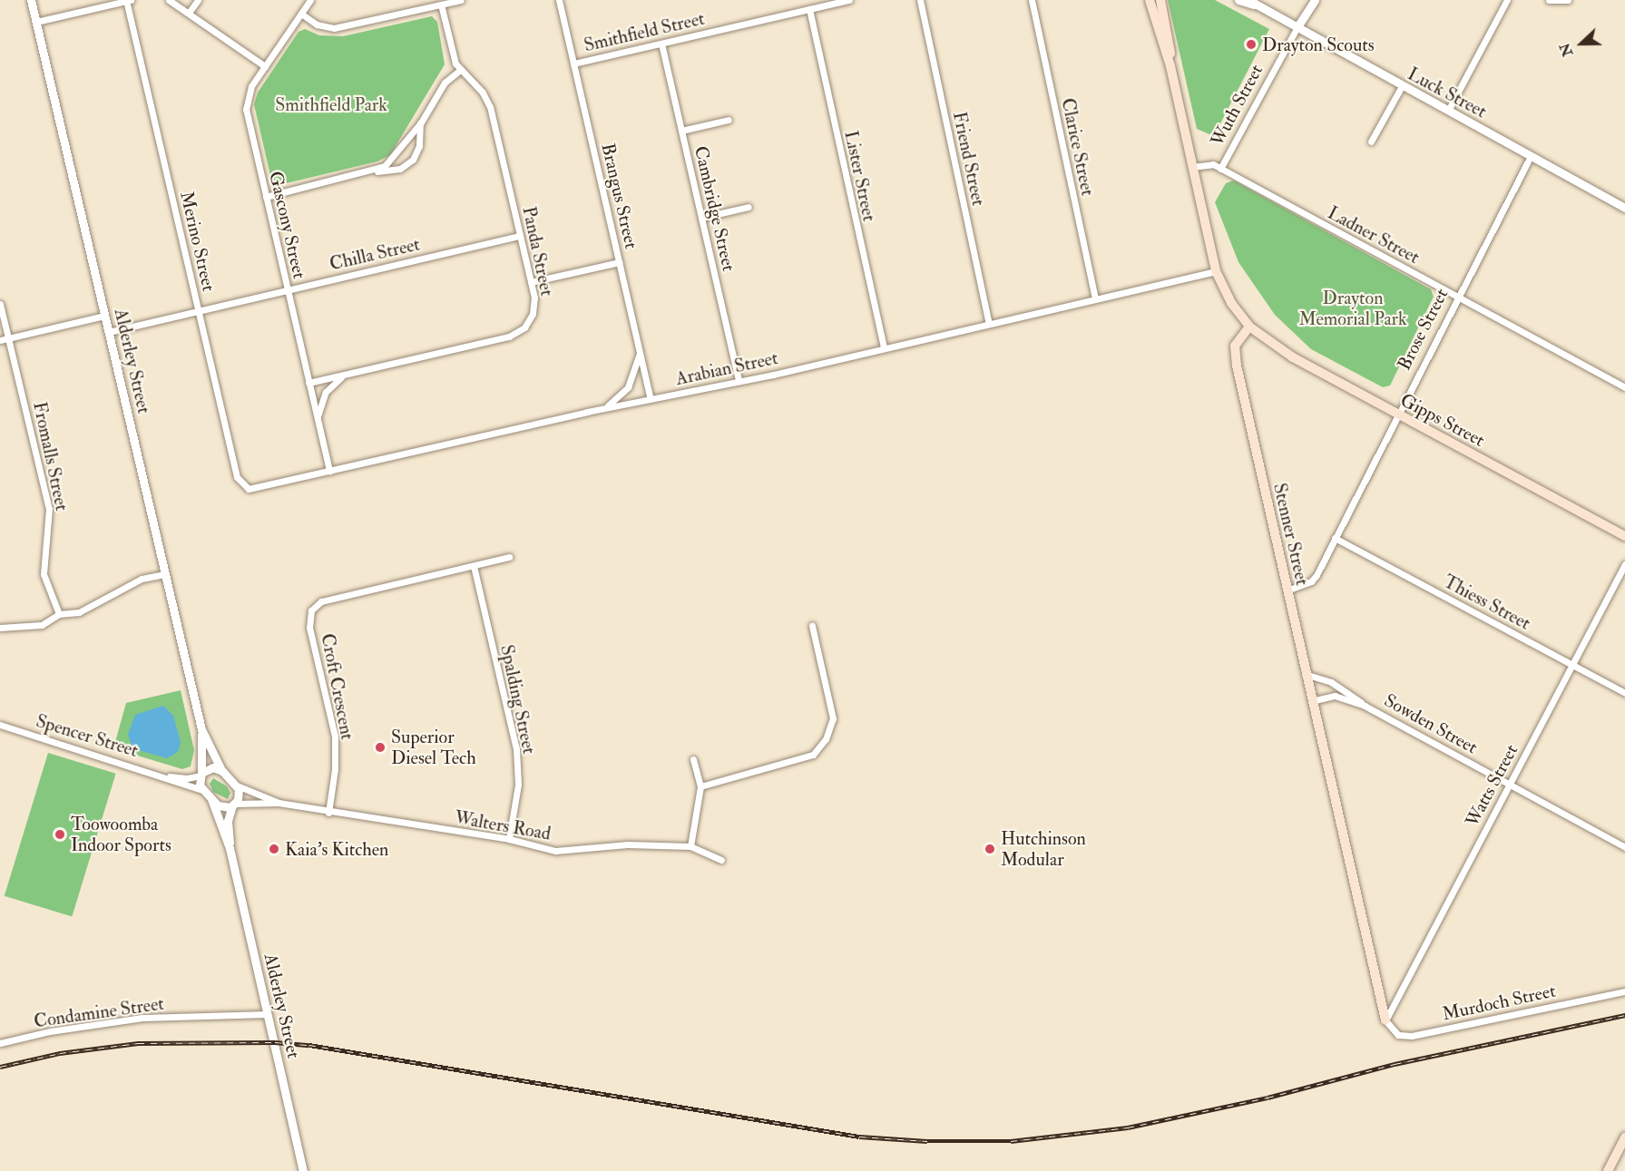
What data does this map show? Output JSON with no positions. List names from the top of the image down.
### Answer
{
  "streets": {
    "main road": ["Gipps Street", "Stenner Street"],
    "street": [
      "Smithfield Street",
      "Luck Street",
      "Wuth Street",
      "Clarice Street",
      "Friend Street",
      "Lister Street",
      "Brangus Street",
      "Cambridge Street",
      "Gascony Street",
      "Ladner Street",
      "Merino Street",
      "Panda Street",
      "Chilla Street",
      "Brose Street",
      "Alderley Street",
      "Arabian Street",
      "Fromalls Street",
      "Thiess Street",
      "Croft Crescent",
      "Spalding Street",
      "Sowden Street",
      "Spencer Street",
      "Watts Street",
      "Walters Road",
      "Murdoch Street",
      "Condamine Street"
    ]
  },
  "crossings": [
    ["Smithfield Street", "Lister Street"],
    ["Smithfield Street", "Brangus Street"],
    ["Smithfield Street", "Cambridge Street"],
    ["Luck Street", "Wuth Street"],
    ["Luck Street", "Brose Street"],
    ["Wuth Street", "Ladner Street"],
    ["Clarice Street", "Arabian Street"],
    ["Friend Street", "Arabian Street"],
    ["Lister Street", "Arabian Street"],
    ["Brangus Street", "Arabian Street"],
    ["Cambridge Street", "Arabian Street"],
    ["Gascony Street", "Panda Street"],
    ["Gascony Street", "Chilla Street"],
    ["Gascony Street", "Arabian Street"],
    ["Ladner Street", "Brose Street"],
    ["Merino Street", "Chilla Street"],
    ["Merino Street", "Arabian Street"],
    ["Panda Street", "Chilla Street"],
    ["Chilla Street", "Alderley Street"],
    ["Brose Street", "Gipps Street"],
    ["Brose Street", "Stenner Street"],
    ["Brose Street", "Thiess Street"],
    ["Alderley Street", "Spencer Street"],
    ["Alderley Street", "Walters Road"],
    ["Alderley Street", "Condamine Street"],
    ["Gipps Street", "Stenner Street"],
    ["Stenner Street", "Sowden Street"],
    ["Stenner Street", "Watts Street"],
    ["Stenner Street", "Murdoch Street"],
    ["Thiess Street", "Watts Street"],
    ["Croft Crescent", "Spalding Street"],
    ["Croft Crescent", "Walters Road"],
    ["Spalding Street", "Walters Road"],
    ["Sowden Street", "Watts Street"],
    ["Spencer Street", "Walters Road"],
    ["Watts Street", "Murdoch Street"]
  ],
  "parks": ["Smithfield Park", "Drayton Memorial Park"],
  "places": [
    "Drayton Scouts",
    "Superior Diesel Tech",
    "Toowoomba Indoor Sports",
    "Kaia's Kitchen",
    "Hutchinson Modular"
  ],
  "north": "left"
}
